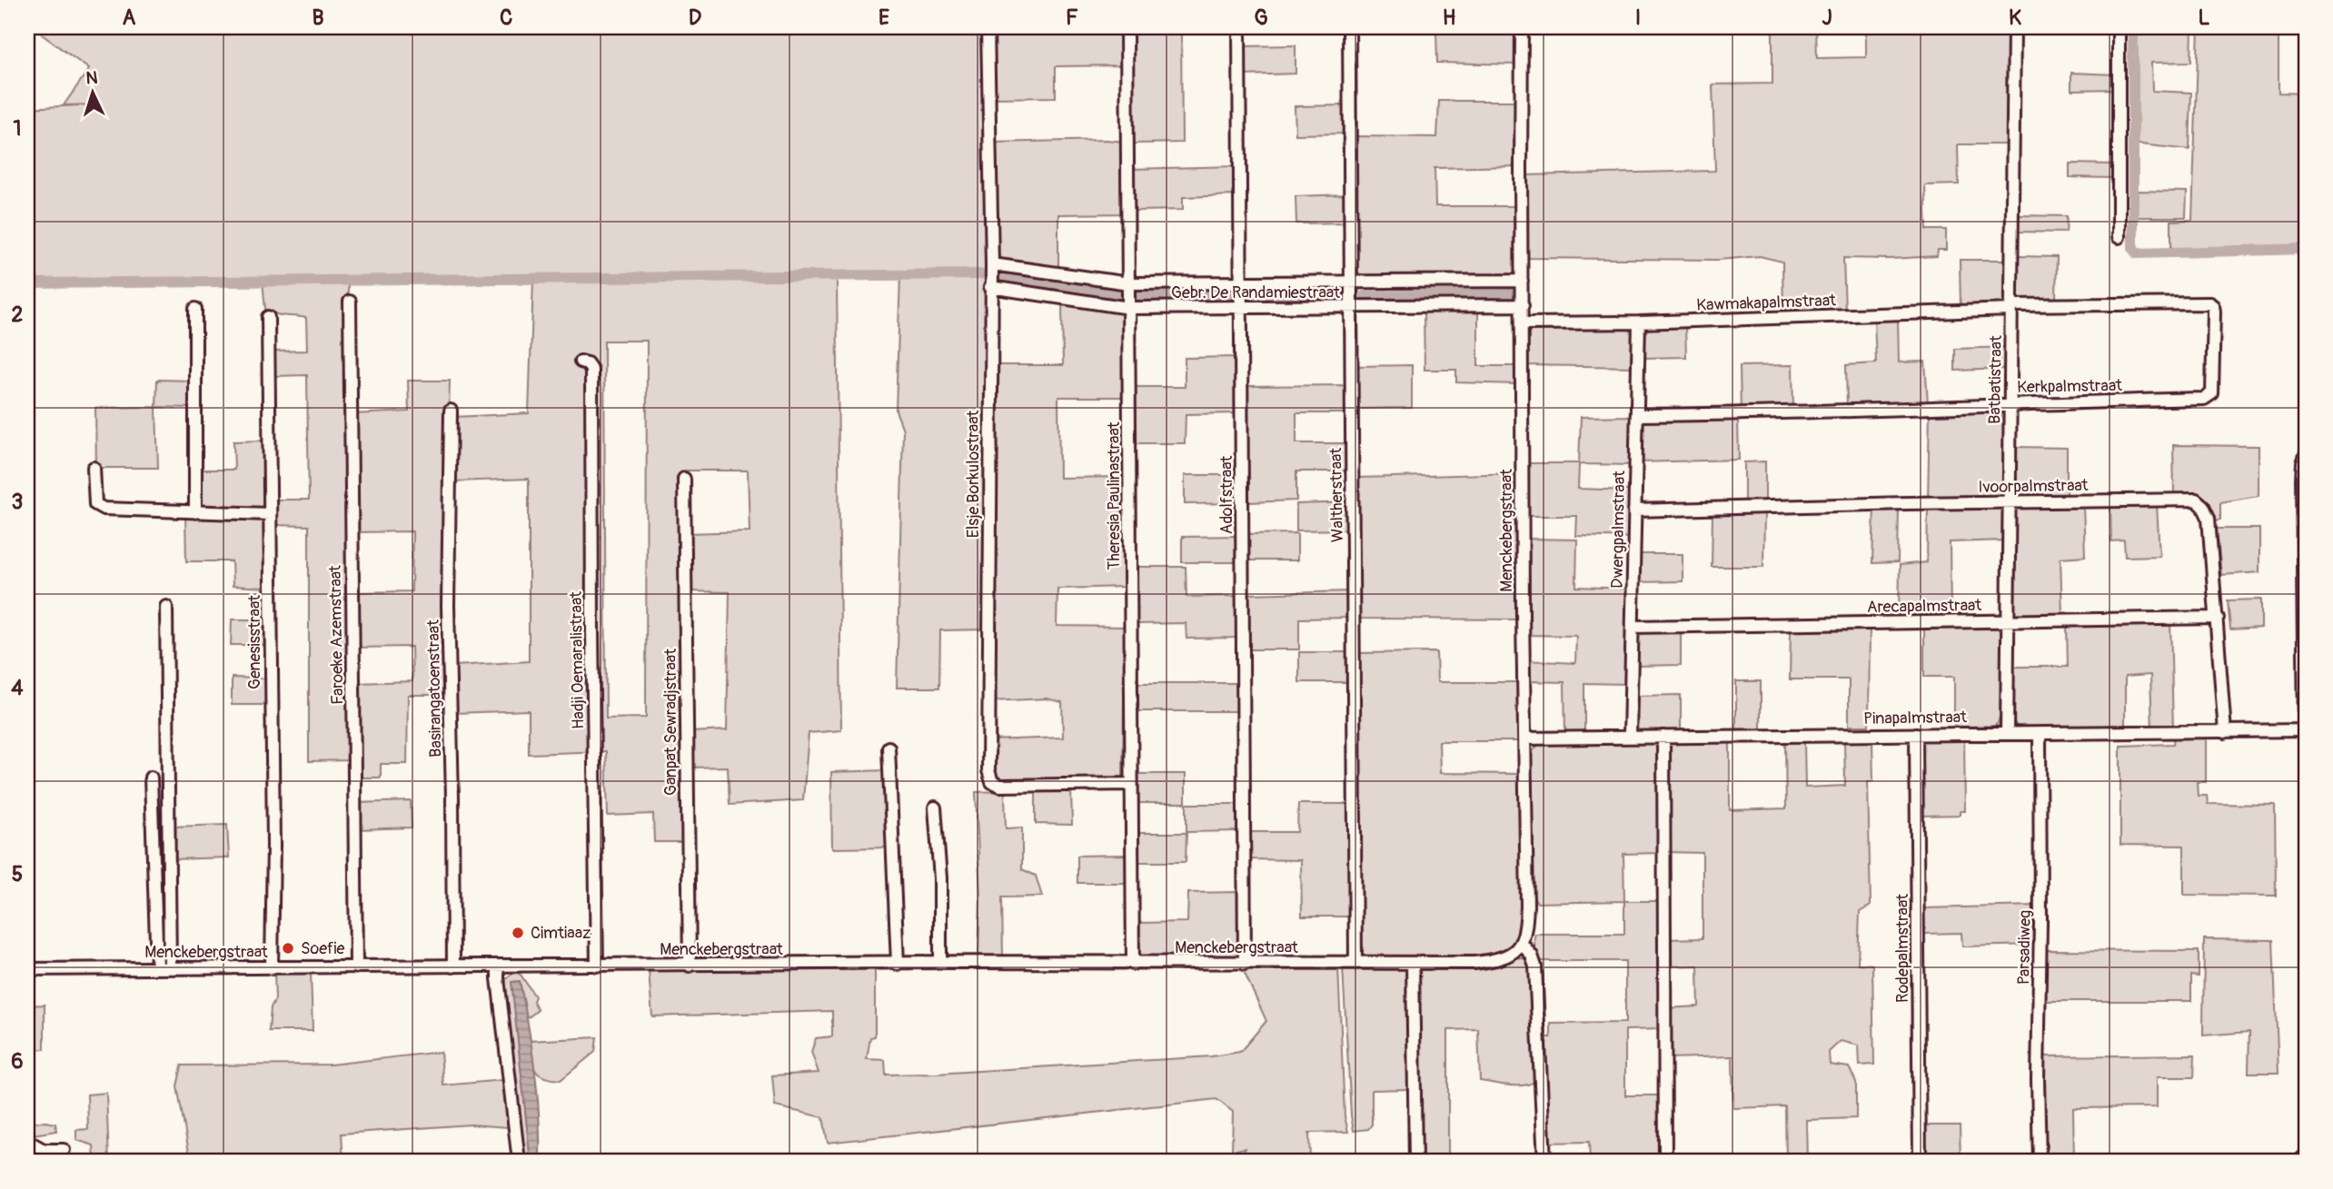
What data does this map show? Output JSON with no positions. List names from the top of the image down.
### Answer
{
  "streets": {
    "street": [
      "Gebr. De Randamiestraat",
      "Kawmakapalmstraat",
      "Batbatistraat",
      "Kerkpalmstraat",
      "Elsje Borkulostraat",
      "Ivoorpalmstraat",
      "Adolfstraat",
      "Waltherstraat",
      "Theresia Paulinastraat",
      "Dwergpalmstraat",
      "Menckebergstraat",
      "Arecapalmstraat",
      "Faroeke Azemstraat",
      "Genesisstraat",
      "Hadji Oemaralistraat",
      "Basirangatoenstraat",
      "Pinapalmstraat",
      "Ganpat Sewradjstraat",
      "Parsadiweg",
      "Rodepalmstraat"
    ]
  },
  "crossings": [
    ["Gebr. De Randamiestraat", "Elsje Borkulostraat"],
    ["Gebr. De Randamiestraat", "Adolfstraat"],
    ["Gebr. De Randamiestraat", "Waltherstraat"],
    ["Gebr. De Randamiestraat", "Theresia Paulinastraat"],
    ["Gebr. De Randamiestraat", "Menckebergstraat"],
    ["Kawmakapalmstraat", "Batbatistraat"],
    ["Kawmakapalmstraat", "Kerkpalmstraat"],
    ["Kawmakapalmstraat", "Dwergpalmstraat"],
    ["Kawmakapalmstraat", "Menckebergstraat"],
    ["Batbatistraat", "Kerkpalmstraat"],
    ["Batbatistraat", "Ivoorpalmstraat"],
    ["Batbatistraat", "Arecapalmstraat"],
    ["Batbatistraat", "Pinapalmstraat"],
    ["Kerkpalmstraat", "Dwergpalmstraat"],
    ["Elsje Borkulostraat", "Theresia Paulinastraat"],
    ["Ivoorpalmstraat", "Dwergpalmstraat"],
    ["Ivoorpalmstraat", "Arecapalmstraat"],
    ["Ivoorpalmstraat", "Pinapalmstraat"],
    ["Adolfstraat", "Menckebergstraat"],
    ["Waltherstraat", "Menckebergstraat"],
    ["Theresia Paulinastraat", "Menckebergstraat"],
    ["Dwergpalmstraat", "Arecapalmstraat"],
    ["Dwergpalmstraat", "Pinapalmstraat"],
    ["Menckebergstraat", "Faroeke Azemstraat"],
    ["Menckebergstraat", "Genesisstraat"],
    ["Menckebergstraat", "Hadji Oemaralistraat"],
    ["Menckebergstraat", "Basirangatoenstraat"],
    ["Menckebergstraat", "Pinapalmstraat"],
    ["Menckebergstraat", "Ganpat Sewradjstraat"],
    ["Pinapalmstraat", "Parsadiweg"],
    ["Pinapalmstraat", "Rodepalmstraat"]
  ],
  "places": ["Cimtiaaz", "Soefie"],
  "north": "top",
  "grid": {
    "columns": [
      "A",
      "B",
      "C",
      "D",
      "E",
      "F",
      "G",
      "H",
      "I",
      "J",
      "K",
      "L"
    ],
    "rows": [
      "1",
      "2",
      "3",
      "4",
      "5",
      "6"
    ]
  }
}
